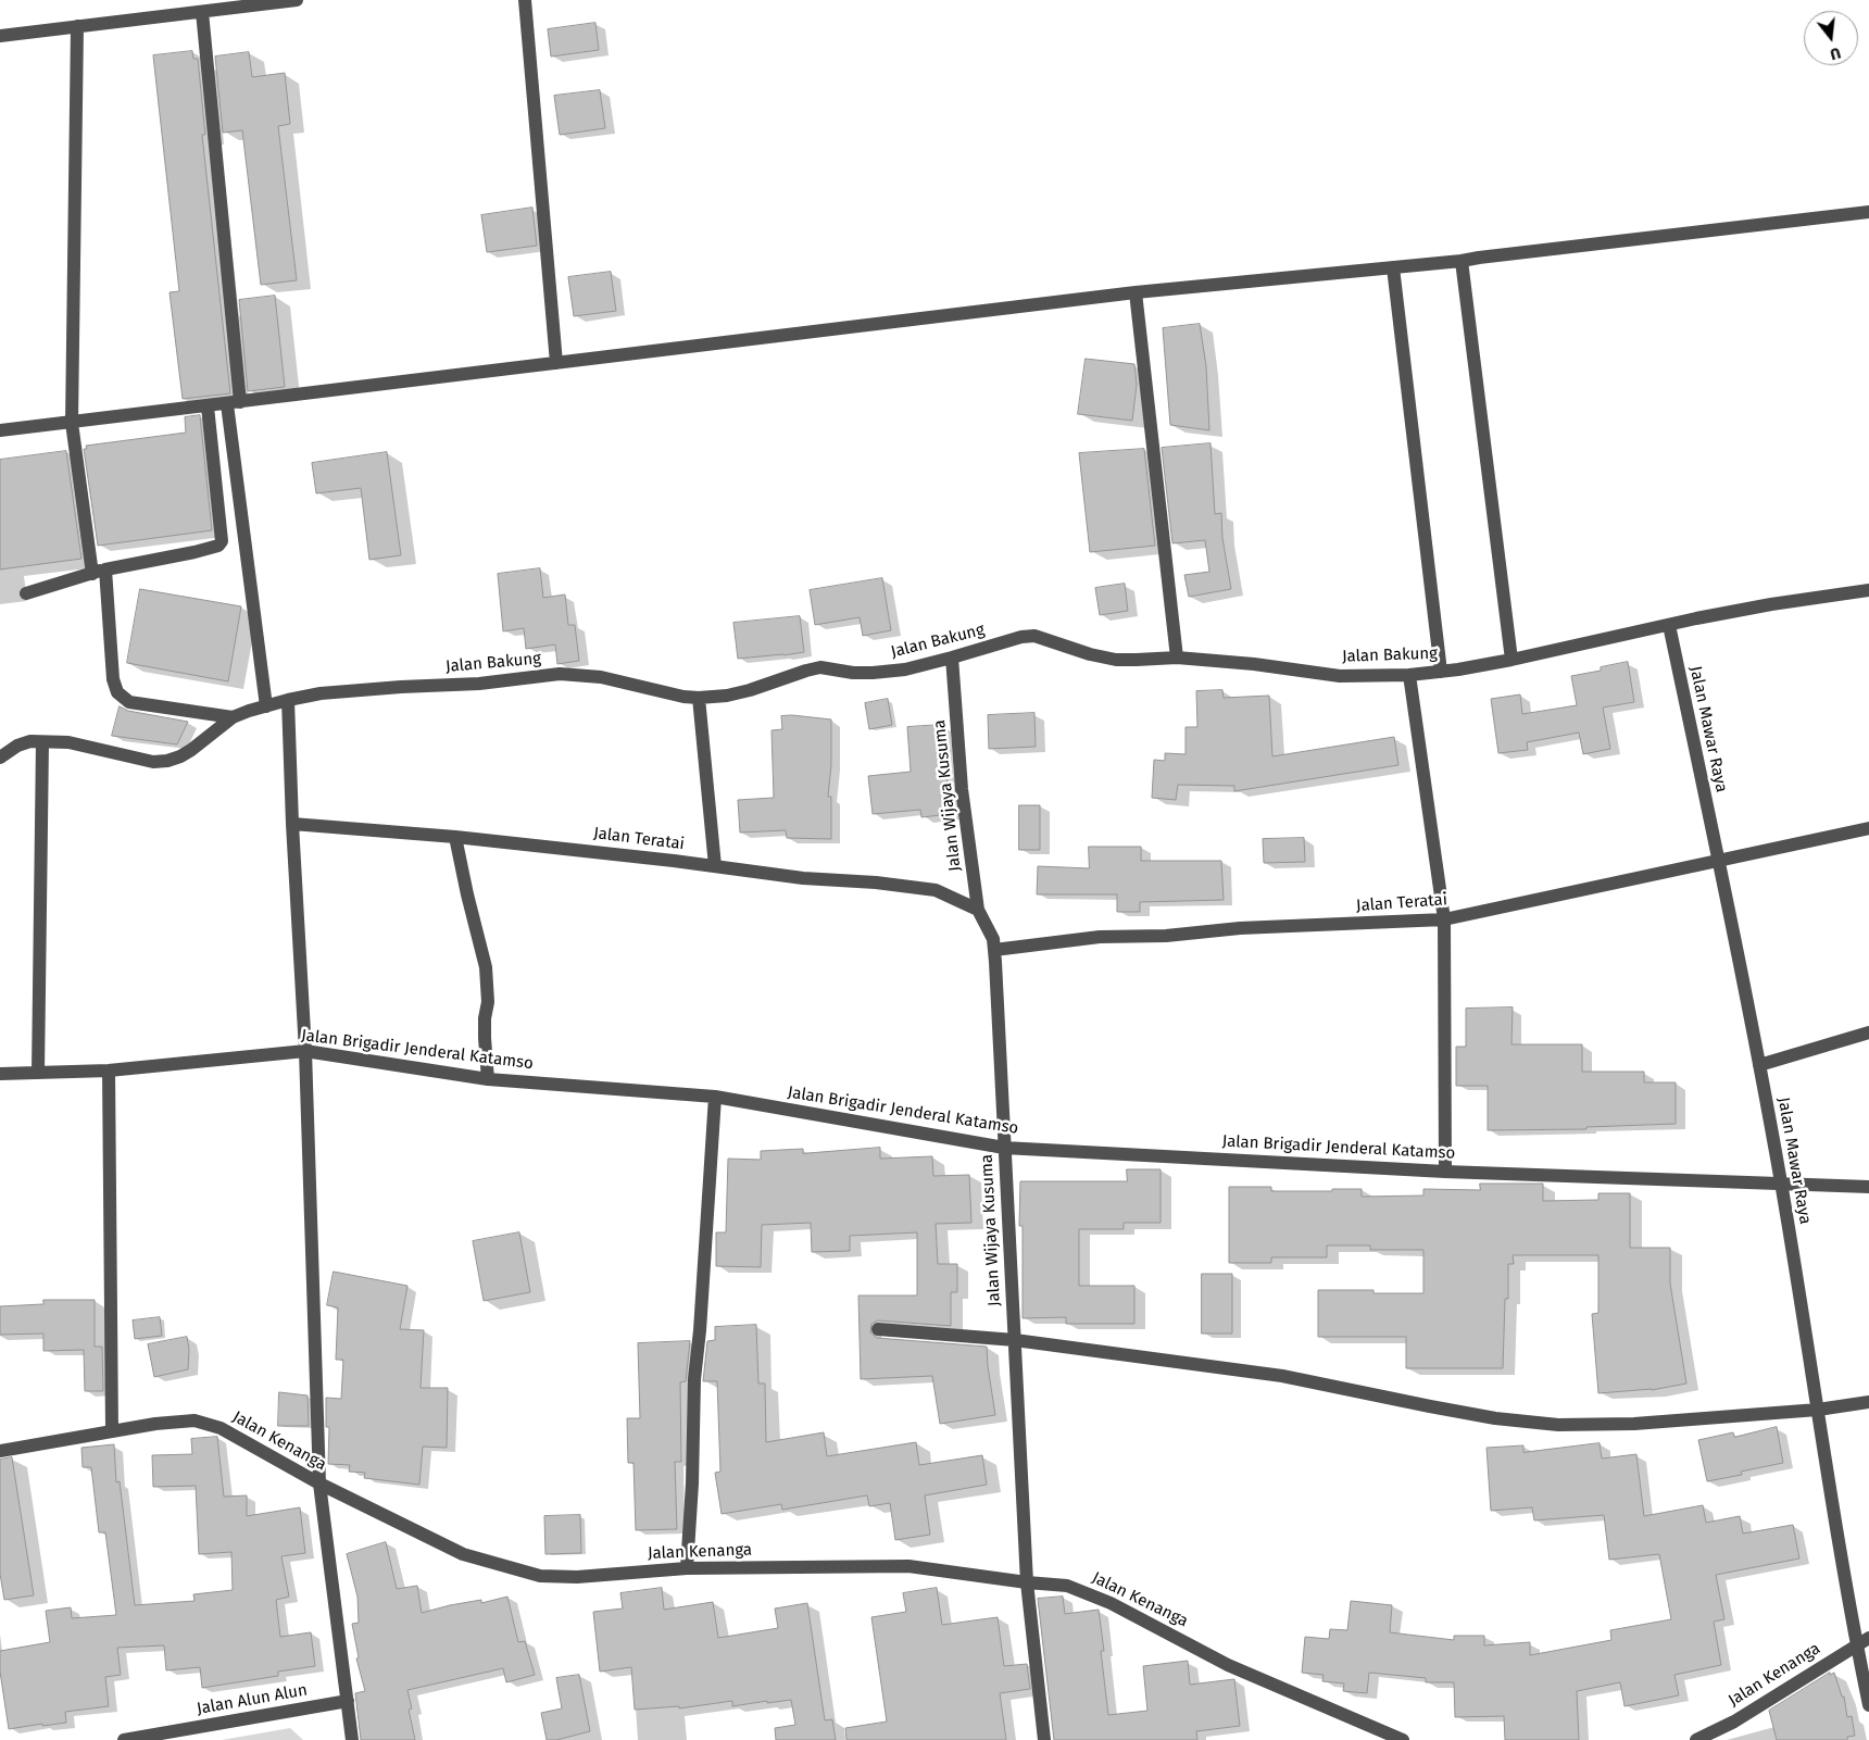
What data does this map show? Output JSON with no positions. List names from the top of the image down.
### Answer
{
  "streets": {
    "street": [
      "Jalan Bakung",
      "Jalan Mawar Raya",
      "Jalan Wijaya Kusuma",
      "Jalan Teratai",
      "Jalan Brigadir Jenderal Katamso",
      "Jalan Kenanga",
      "Jalan Alun Alun"
    ]
  },
  "crossings": [
    ["Jalan Bakung", "Jalan Mawar Raya"],
    ["Jalan Bakung", "Jalan Wijaya Kusuma"],
    ["Jalan Mawar Raya", "Jalan Teratai"],
    ["Jalan Mawar Raya", "Jalan Brigadir Jenderal Katamso"],
    ["Jalan Mawar Raya", "Jalan Kenanga"],
    ["Jalan Wijaya Kusuma", "Jalan Teratai"],
    ["Jalan Wijaya Kusuma", "Jalan Brigadir Jenderal Katamso"],
    ["Jalan Wijaya Kusuma", "Jalan Kenanga"]
  ],
  "north": "bottom"
}
